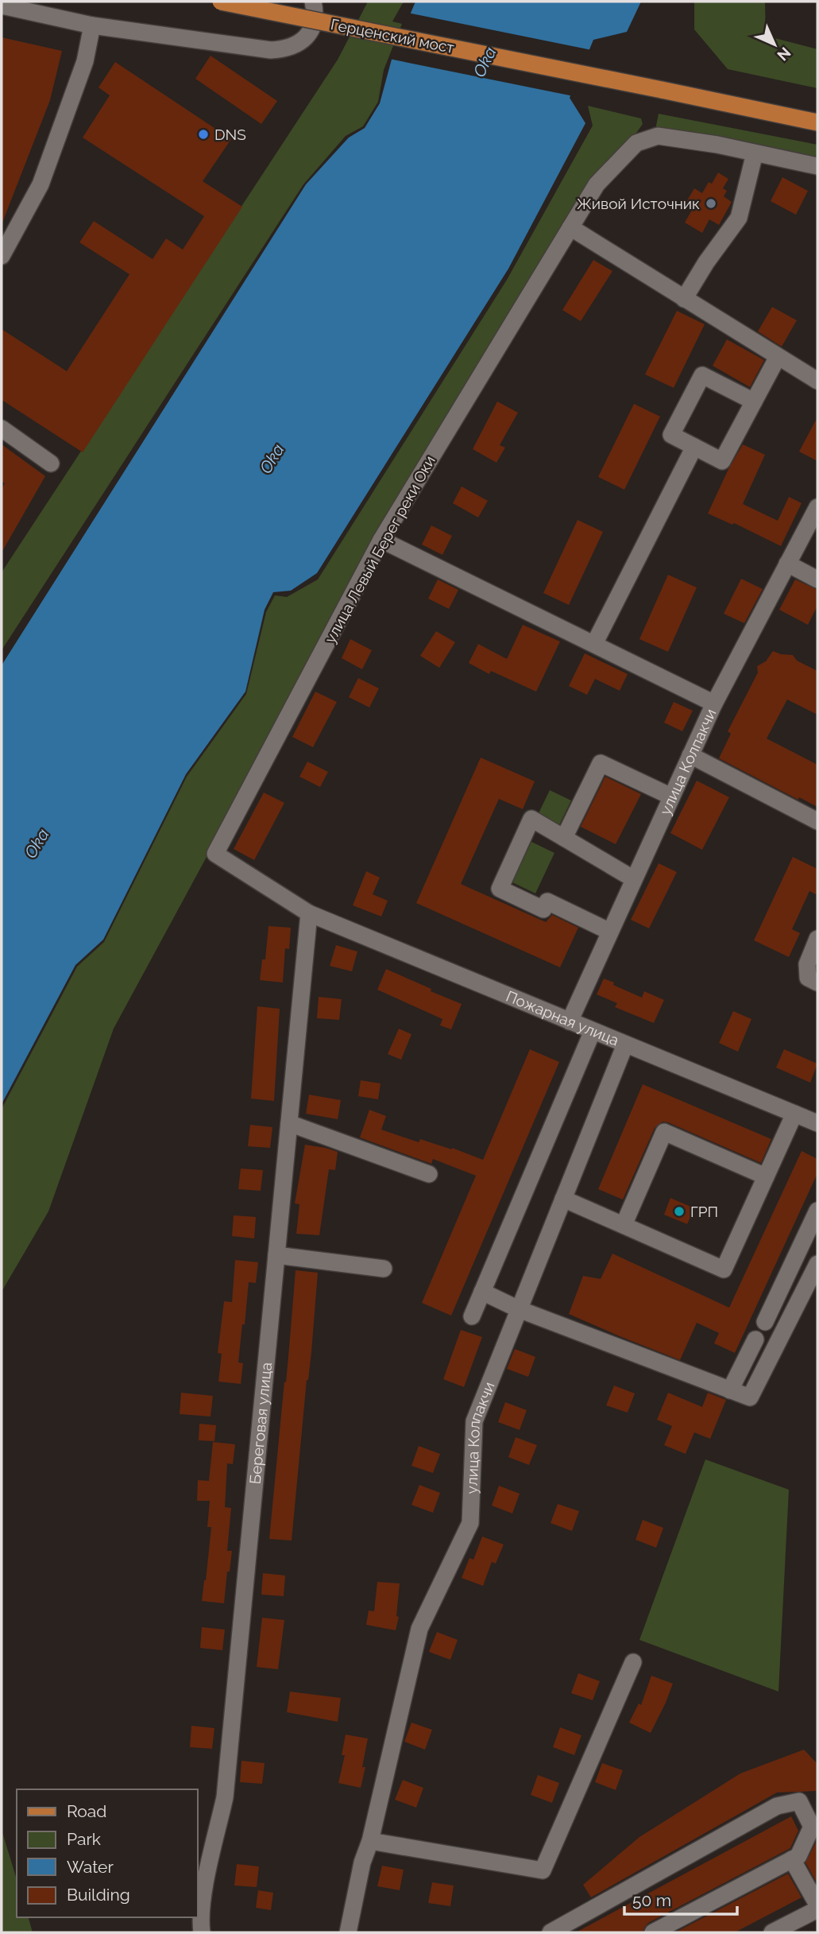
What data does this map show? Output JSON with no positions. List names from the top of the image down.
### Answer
{
  "streets": {
    "main road": ["Герценский мост"],
    "street": [
      "улица Левый Берег реки Оки",
      "улица Колпакчи",
      "Пожарная улица",
      "Береговая улица"
    ]
  },
  "crossings": [
    ["улица Левый Берег реки Оки", "Пожарная улица"],
    ["улица Левый Берег реки Оки", "Береговая улица"],
    ["улица Колпакчи", "Пожарная улица"],
    ["Пожарная улица", "Береговая улица"]
  ],
  "water": ["Oka"],
  "places": ["DNS", "Живой Источник", "ГРП"],
  "legend": [
    "Road",
    "Park",
    "Water",
    "Building"
  ],
  "scale_bar": "50 m",
  "north": "bottom right"
}
